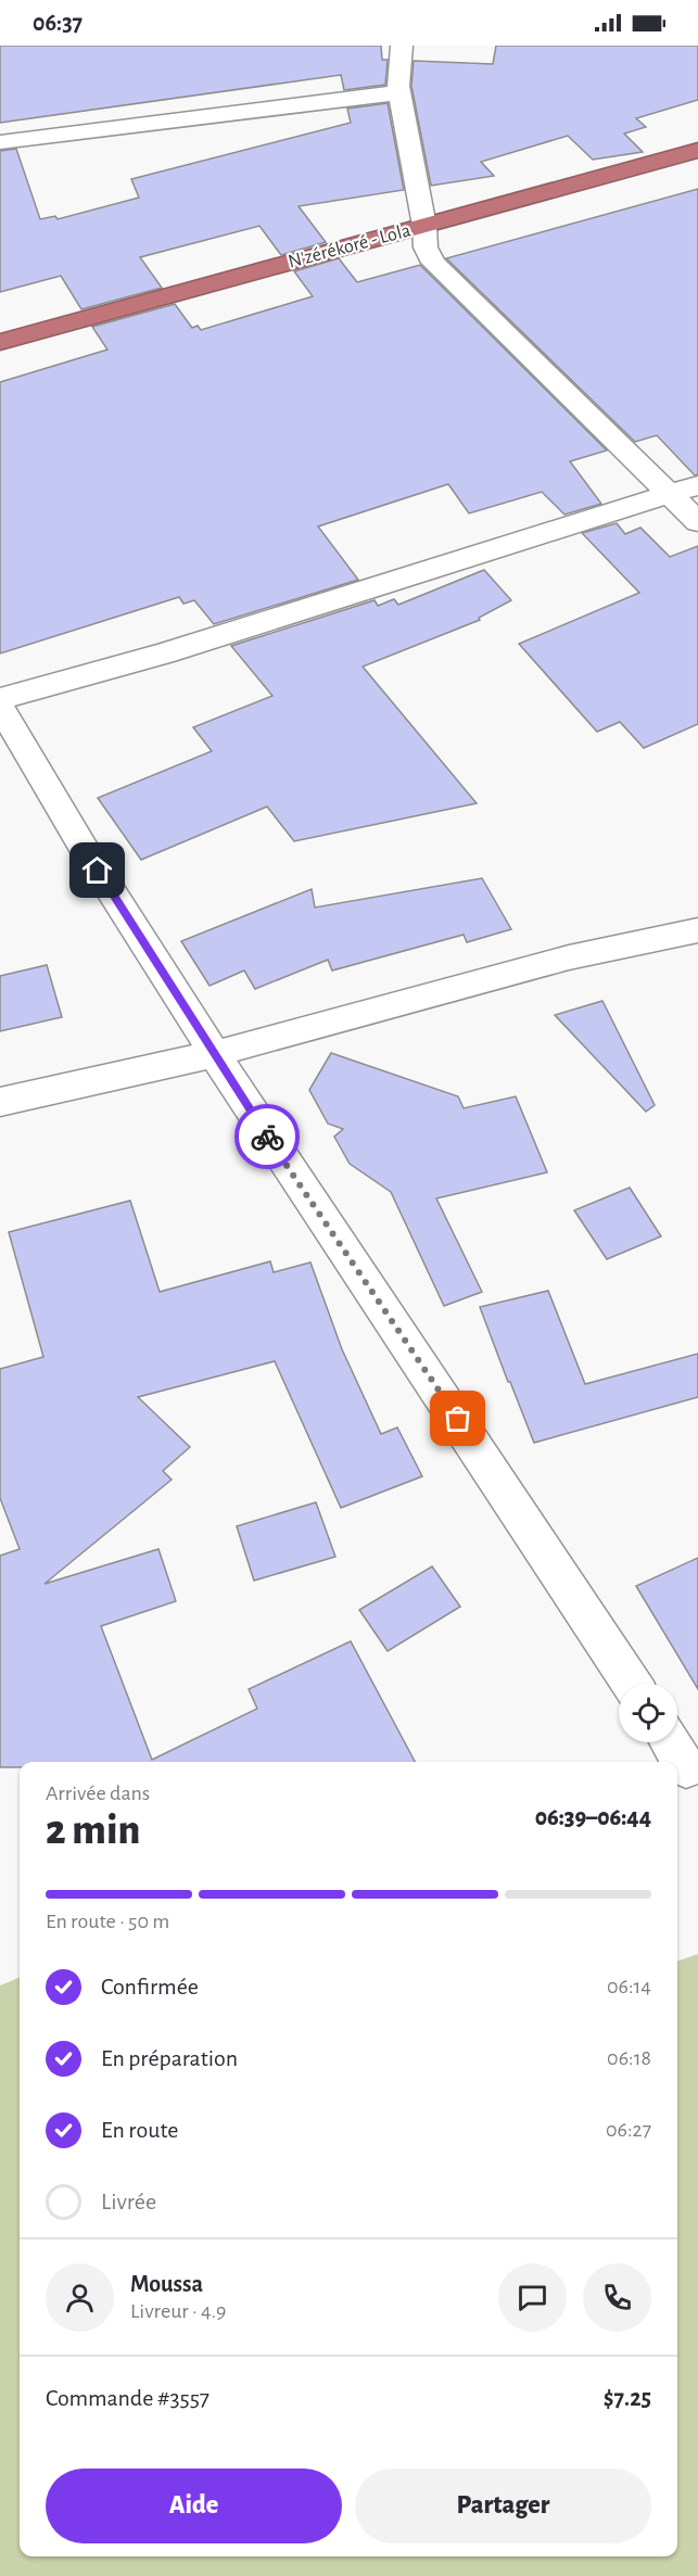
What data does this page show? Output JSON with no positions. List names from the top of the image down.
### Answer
{
  "streets": {
    "highway": ["N'zérékoré - Lola"]
  },
  "page": {
    "status": "06:37",
    "heading": ["2 min", "Arrivée dans", "06:39–06:44"],
    "panel": [
      "Moussa",
      "Livreur · 4.9",
      "Commande #3557",
      "$7.25"
    ],
    "bar": "En route · 50 m",
    "list": [
      ["Confirmée", "06:14"],
      ["En préparation", "06:18"],
      ["En route", "06:27"],
      "Livrée"
    ],
    "buttons": ["Aide", "Partager"]
  }
}
